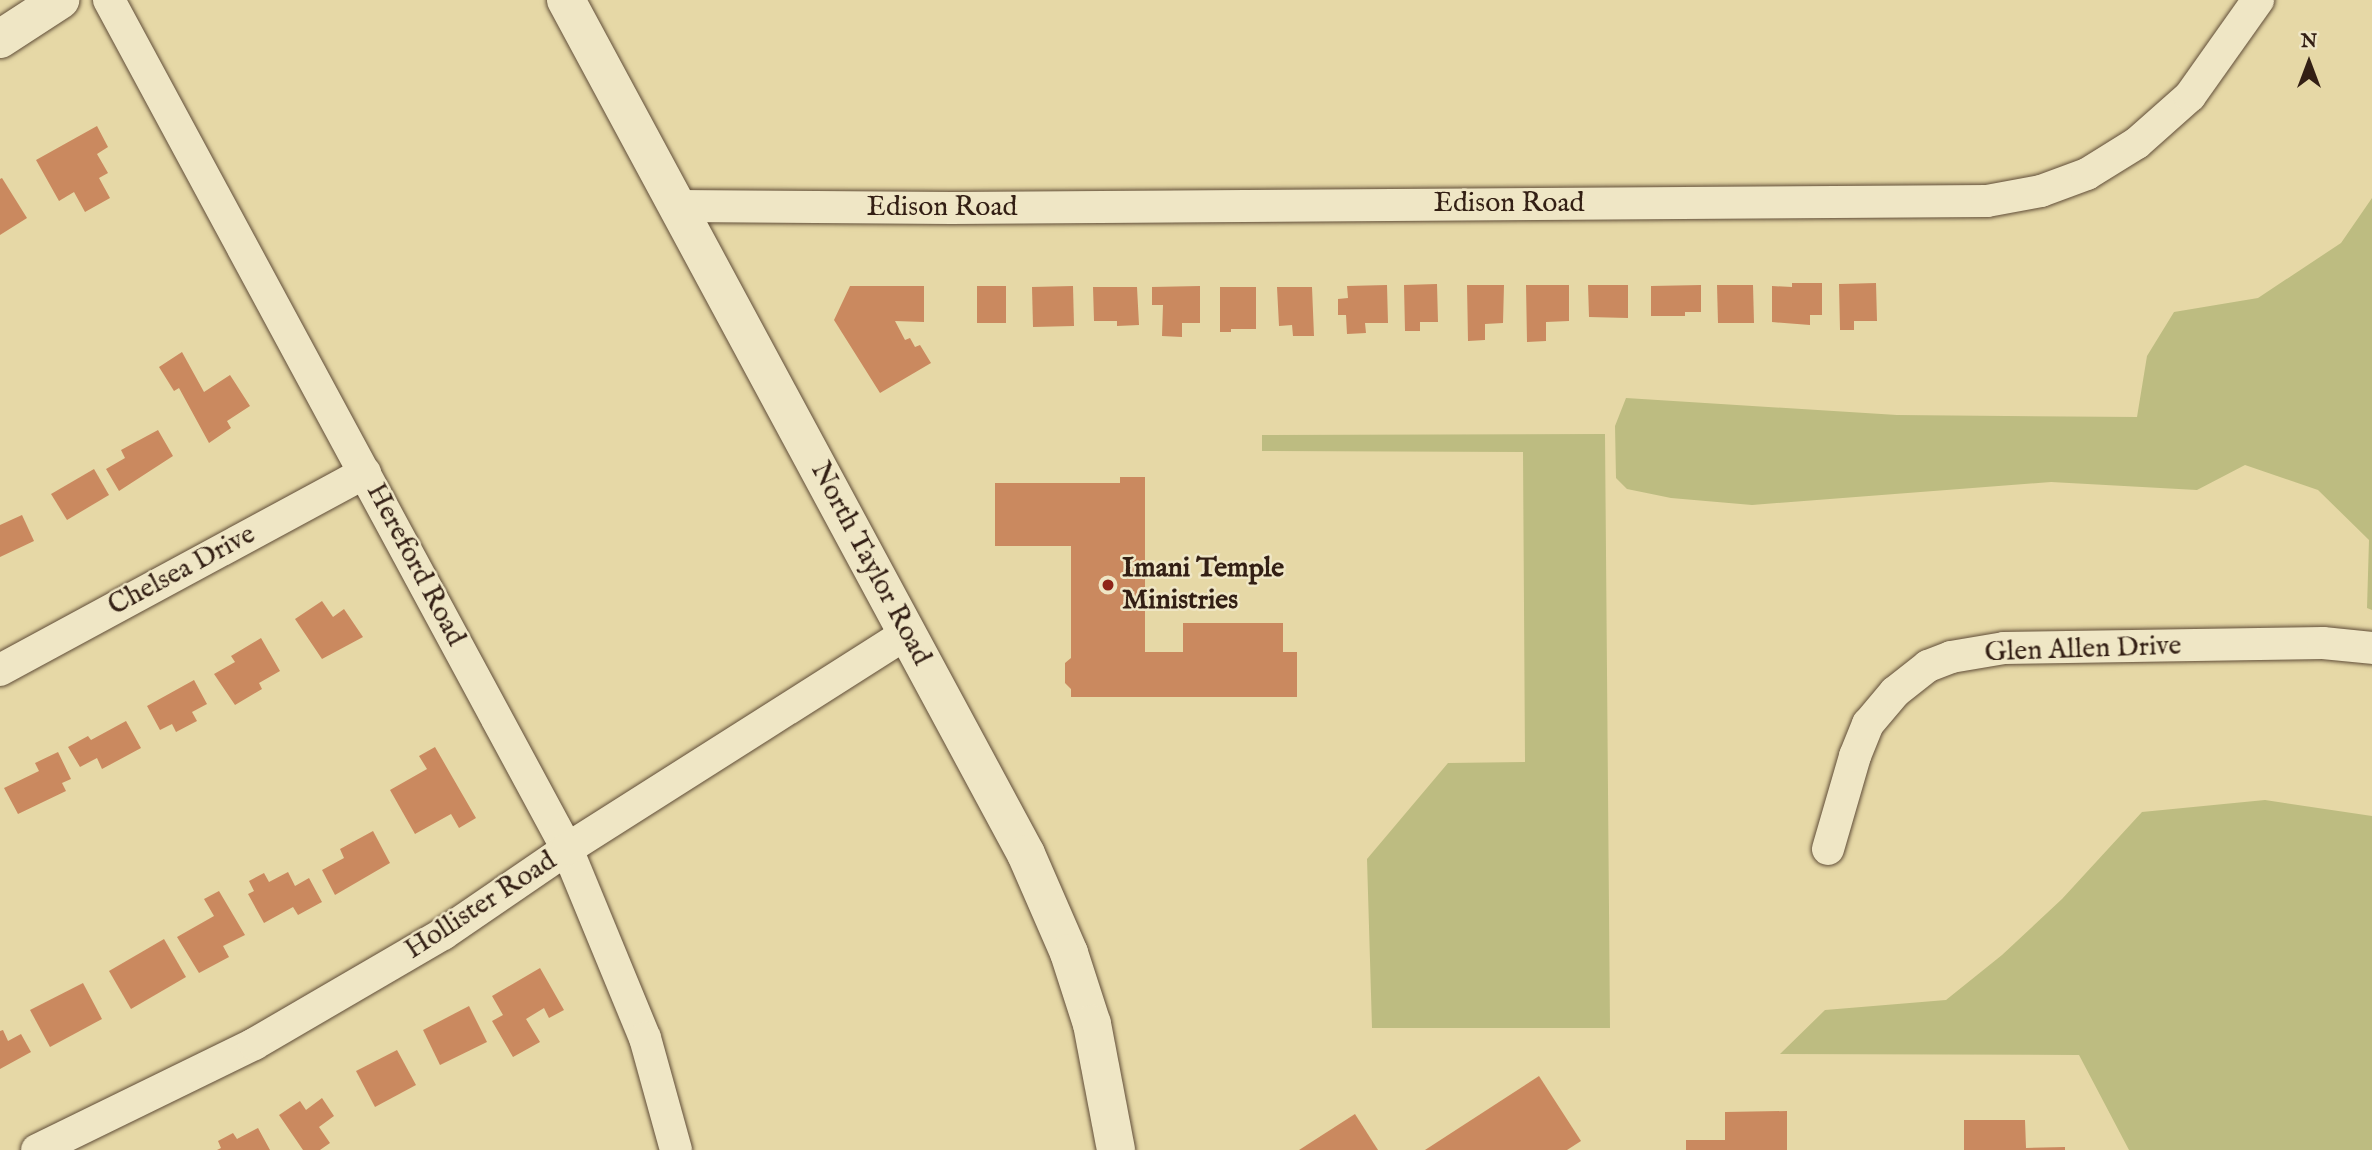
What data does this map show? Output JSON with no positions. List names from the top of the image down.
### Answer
{
  "streets": {
    "street": [
      "Edison Road",
      "North Taylor Road",
      "Hereford Road",
      "Chelsea Drive",
      "Glen Allen Drive",
      "Hollister Road"
    ]
  },
  "crossings": [
    ["Edison Road", "North Taylor Road"],
    ["North Taylor Road", "Hollister Road"],
    ["Hereford Road", "Chelsea Drive"],
    ["Hereford Road", "Hollister Road"]
  ],
  "places": ["Imani Temple Ministries"],
  "north": "top"
}
